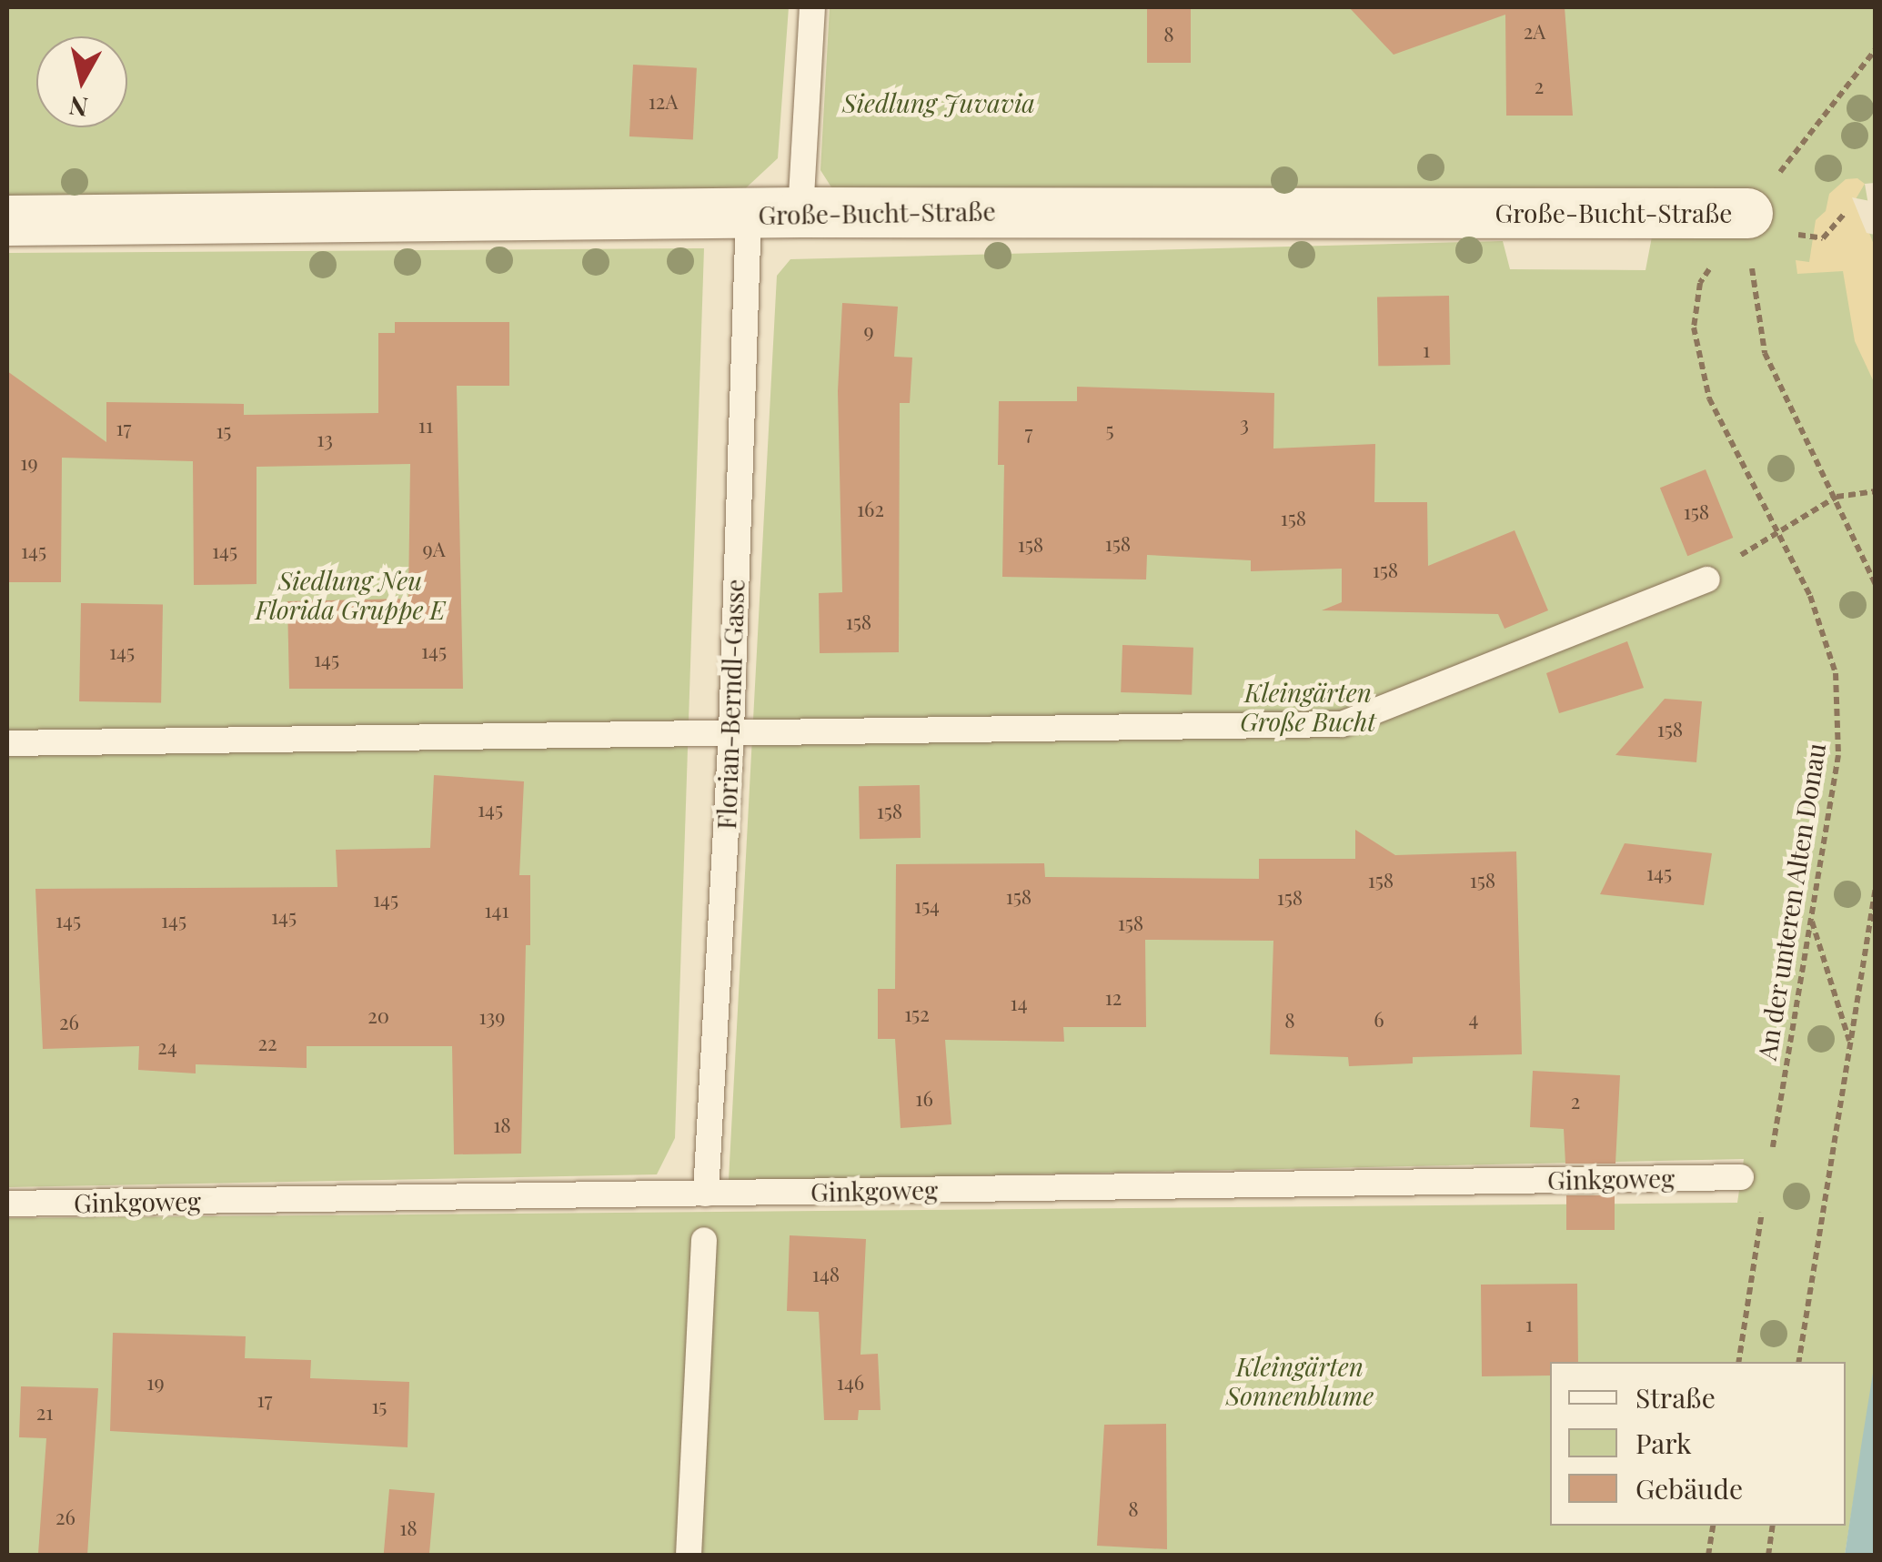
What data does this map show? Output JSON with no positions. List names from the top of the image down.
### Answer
{
  "streets": {
    "street": ["Große-Bucht-Straße"],
    "lane": ["Florian-Berndl-Gasse", "Ginkgoweg"],
    "path": ["An der unteren Alten Donau"]
  },
  "crossings": [
    ["Große-Bucht-Straße", "Florian-Berndl-Gasse"],
    ["Große-Bucht-Straße", "An der unteren Alten Donau"],
    ["Florian-Berndl-Gasse", "Ginkgoweg"]
  ],
  "parks": [
    "Siedlung Juvavia",
    "Siedlung Neu Florida Gruppe E",
    "Kleingärten Große Bucht",
    "Kleingärten Sonnenblume"
  ],
  "house_numbers": [
    "2A",
    "8",
    "2",
    "12A",
    "9",
    "1",
    "3",
    "11",
    "17",
    "5",
    "15",
    "7",
    "13",
    "19",
    "162",
    "158",
    "158",
    "158",
    "158",
    "9A",
    "145",
    "145",
    "158",
    "158",
    "145",
    "145",
    "145",
    "158",
    "145",
    "158",
    "145",
    "158",
    "158",
    "158",
    "158",
    "145",
    "154",
    "141",
    "145",
    "145",
    "145",
    "158",
    "12",
    "14",
    "152",
    "20",
    "139",
    "4",
    "6",
    "8",
    "26",
    "22",
    "24",
    "16",
    "2",
    "18",
    "148",
    "1",
    "19",
    "146",
    "17",
    "15",
    "21",
    "8",
    "26",
    "18"
  ],
  "legend": ["Straße", "Park", "Gebäude"],
  "north": "bottom"
}
